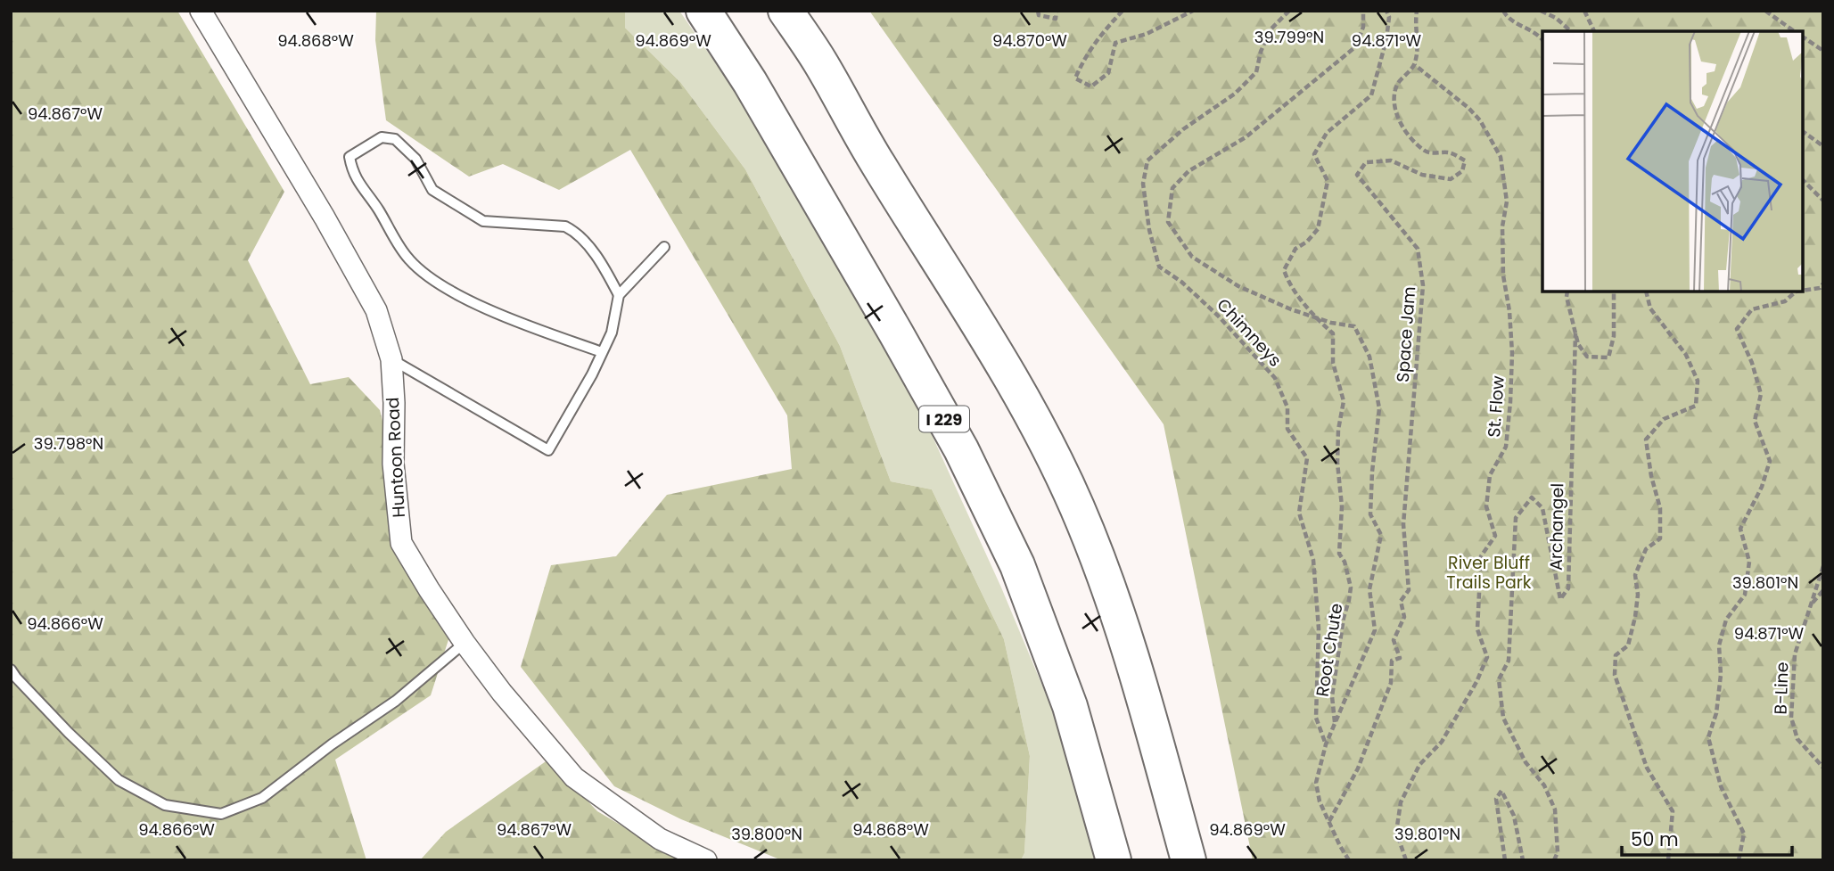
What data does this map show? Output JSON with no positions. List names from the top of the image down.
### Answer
{
  "streets": {
    "highway": ["I 229"],
    "street": ["Huntoon Road"],
    "path": [
      "Chimneys",
      "Space Jam",
      "St. Flow",
      "Archangel",
      "Root Chute",
      "B-Line"
    ]
  },
  "crossings": [
    ["Space Jam", "St. Flow"]
  ],
  "parks": ["River Bluff Trails Park"],
  "scale_bar": "50 m",
  "coordinates": [
    "39.799°N",
    "94.868°W",
    "94.869°W",
    "94.870°W",
    "94.871°W",
    "94.867°W",
    "39.798°N",
    "39.801°N",
    "94.866°W",
    "39.800°N"
  ]
}
